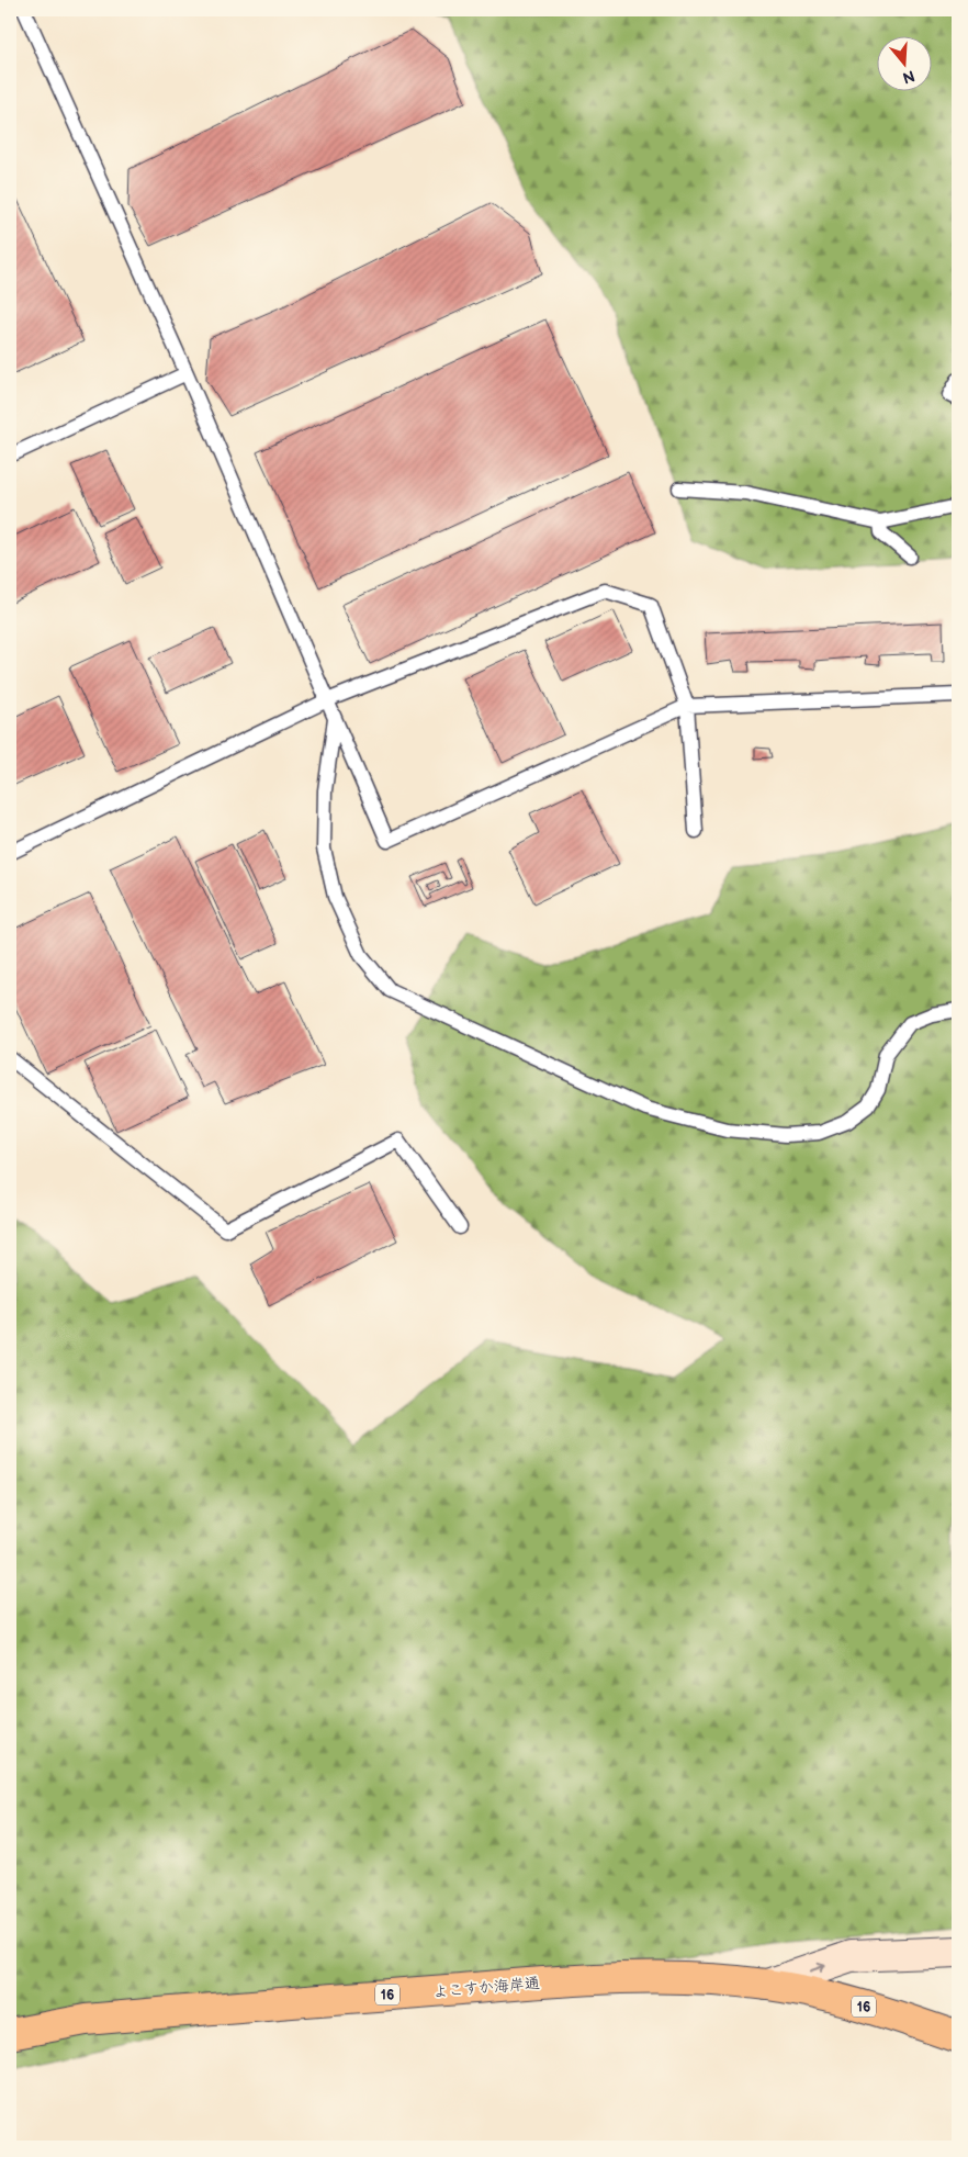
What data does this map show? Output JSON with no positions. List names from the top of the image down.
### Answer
{
  "streets": {
    "highway": ["よこすか海岸通", "16"]
  },
  "north": "bottom"
}
